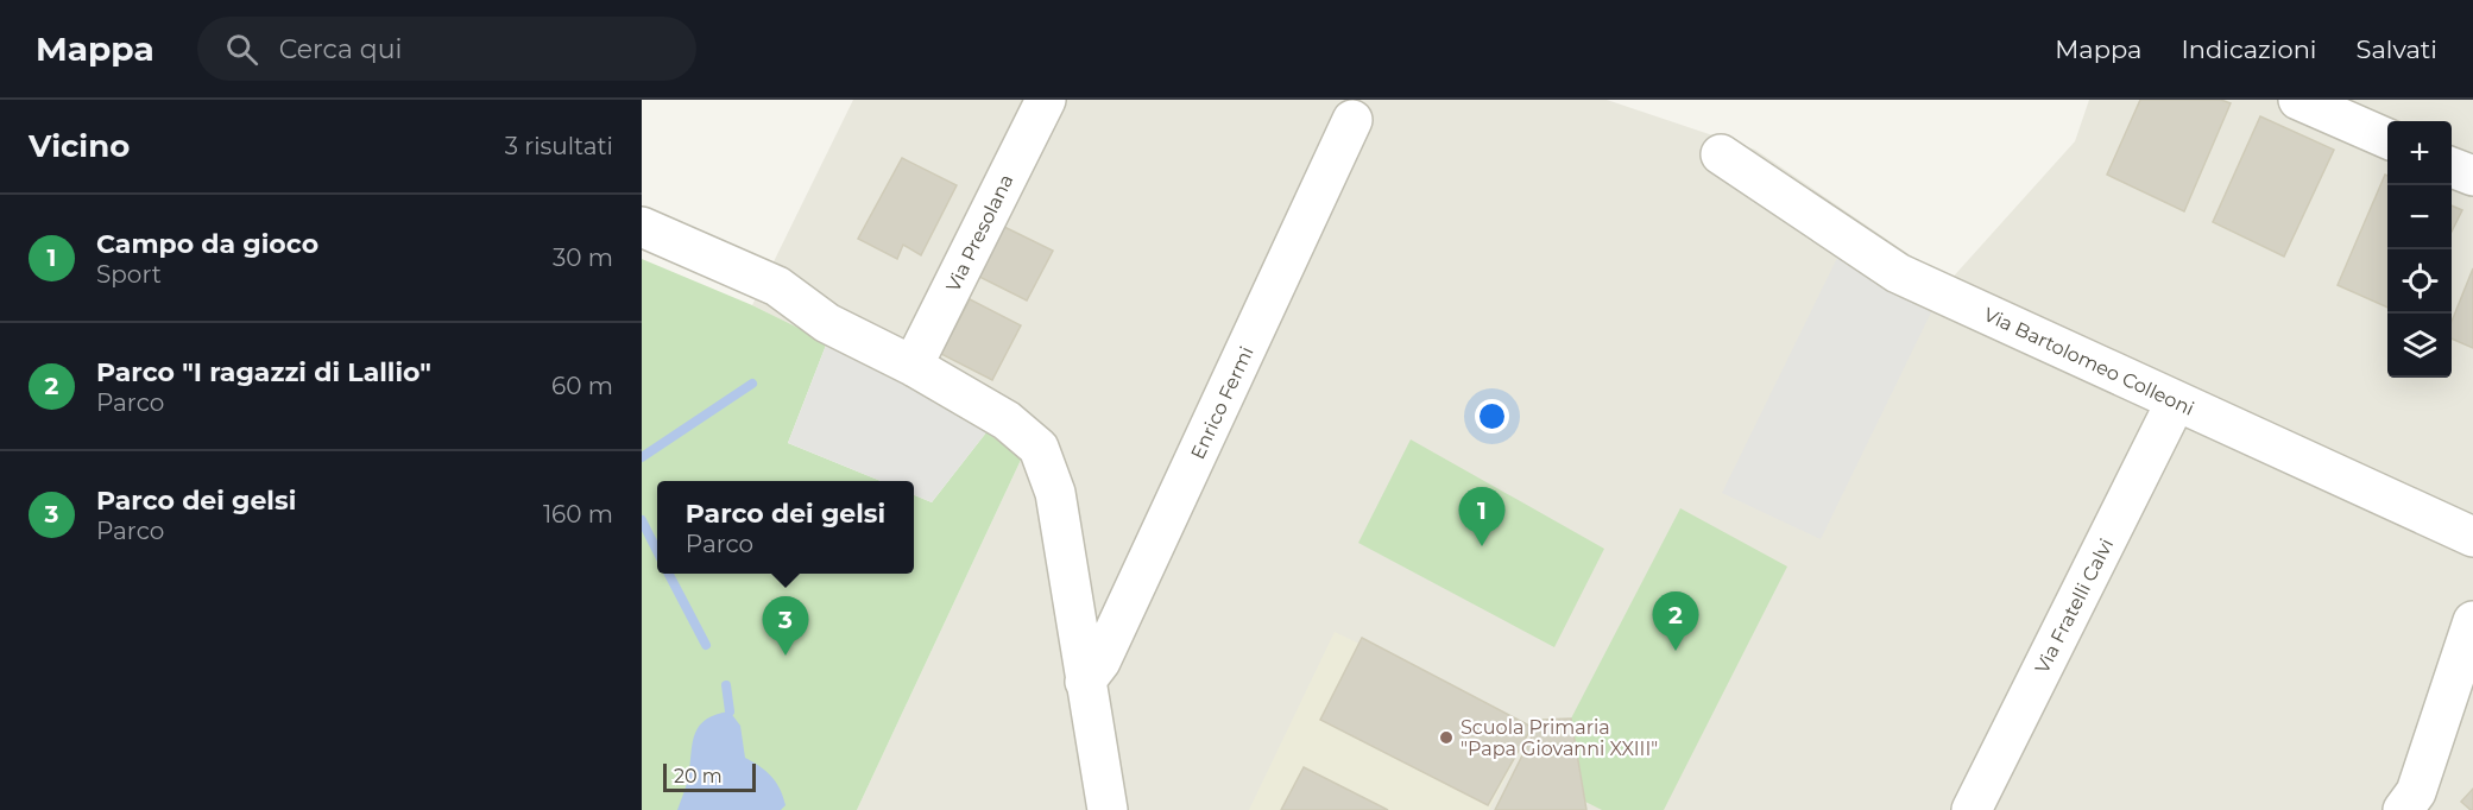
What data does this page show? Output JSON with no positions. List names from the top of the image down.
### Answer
{
  "streets": {
    "street": [
      "Via Presolana",
      "Via Bartolomeo Colleoni",
      "Enrico Fermi",
      "Via Fratelli Calvi"
    ]
  },
  "crossings": [
    ["Via Bartolomeo Colleoni", "Via Fratelli Calvi"]
  ],
  "places": ["Scuola Primaria \"Papa Giovanni XXIII\""],
  "scale_bar": "20 m",
  "page": {
    "header": "Mappa",
    "search": "Cerca qui",
    "nav": ["Mappa", "Indicazioni", "Salvati"],
    "heading": ["Vicino", "3 risultati"],
    "map_buttons": ["+", "−"],
    "list": [
      {
        "mark": "1",
        "name": "Campo da gioco",
        "note": "Sport",
        "value": "30 m"
      },
      {
        "mark": "2",
        "name": "Parco \"I ragazzi di Lallio\"",
        "note": "Parco",
        "value": "60 m"
      },
      {
        "mark": "3",
        "name": "Parco dei gelsi",
        "note": "Parco",
        "value": "160 m"
      }
    ],
    "popup": ["Parco dei gelsi", "Parco"],
    "pins": ["1", "2", "3"],
    "scale": "20 m"
  }
}
